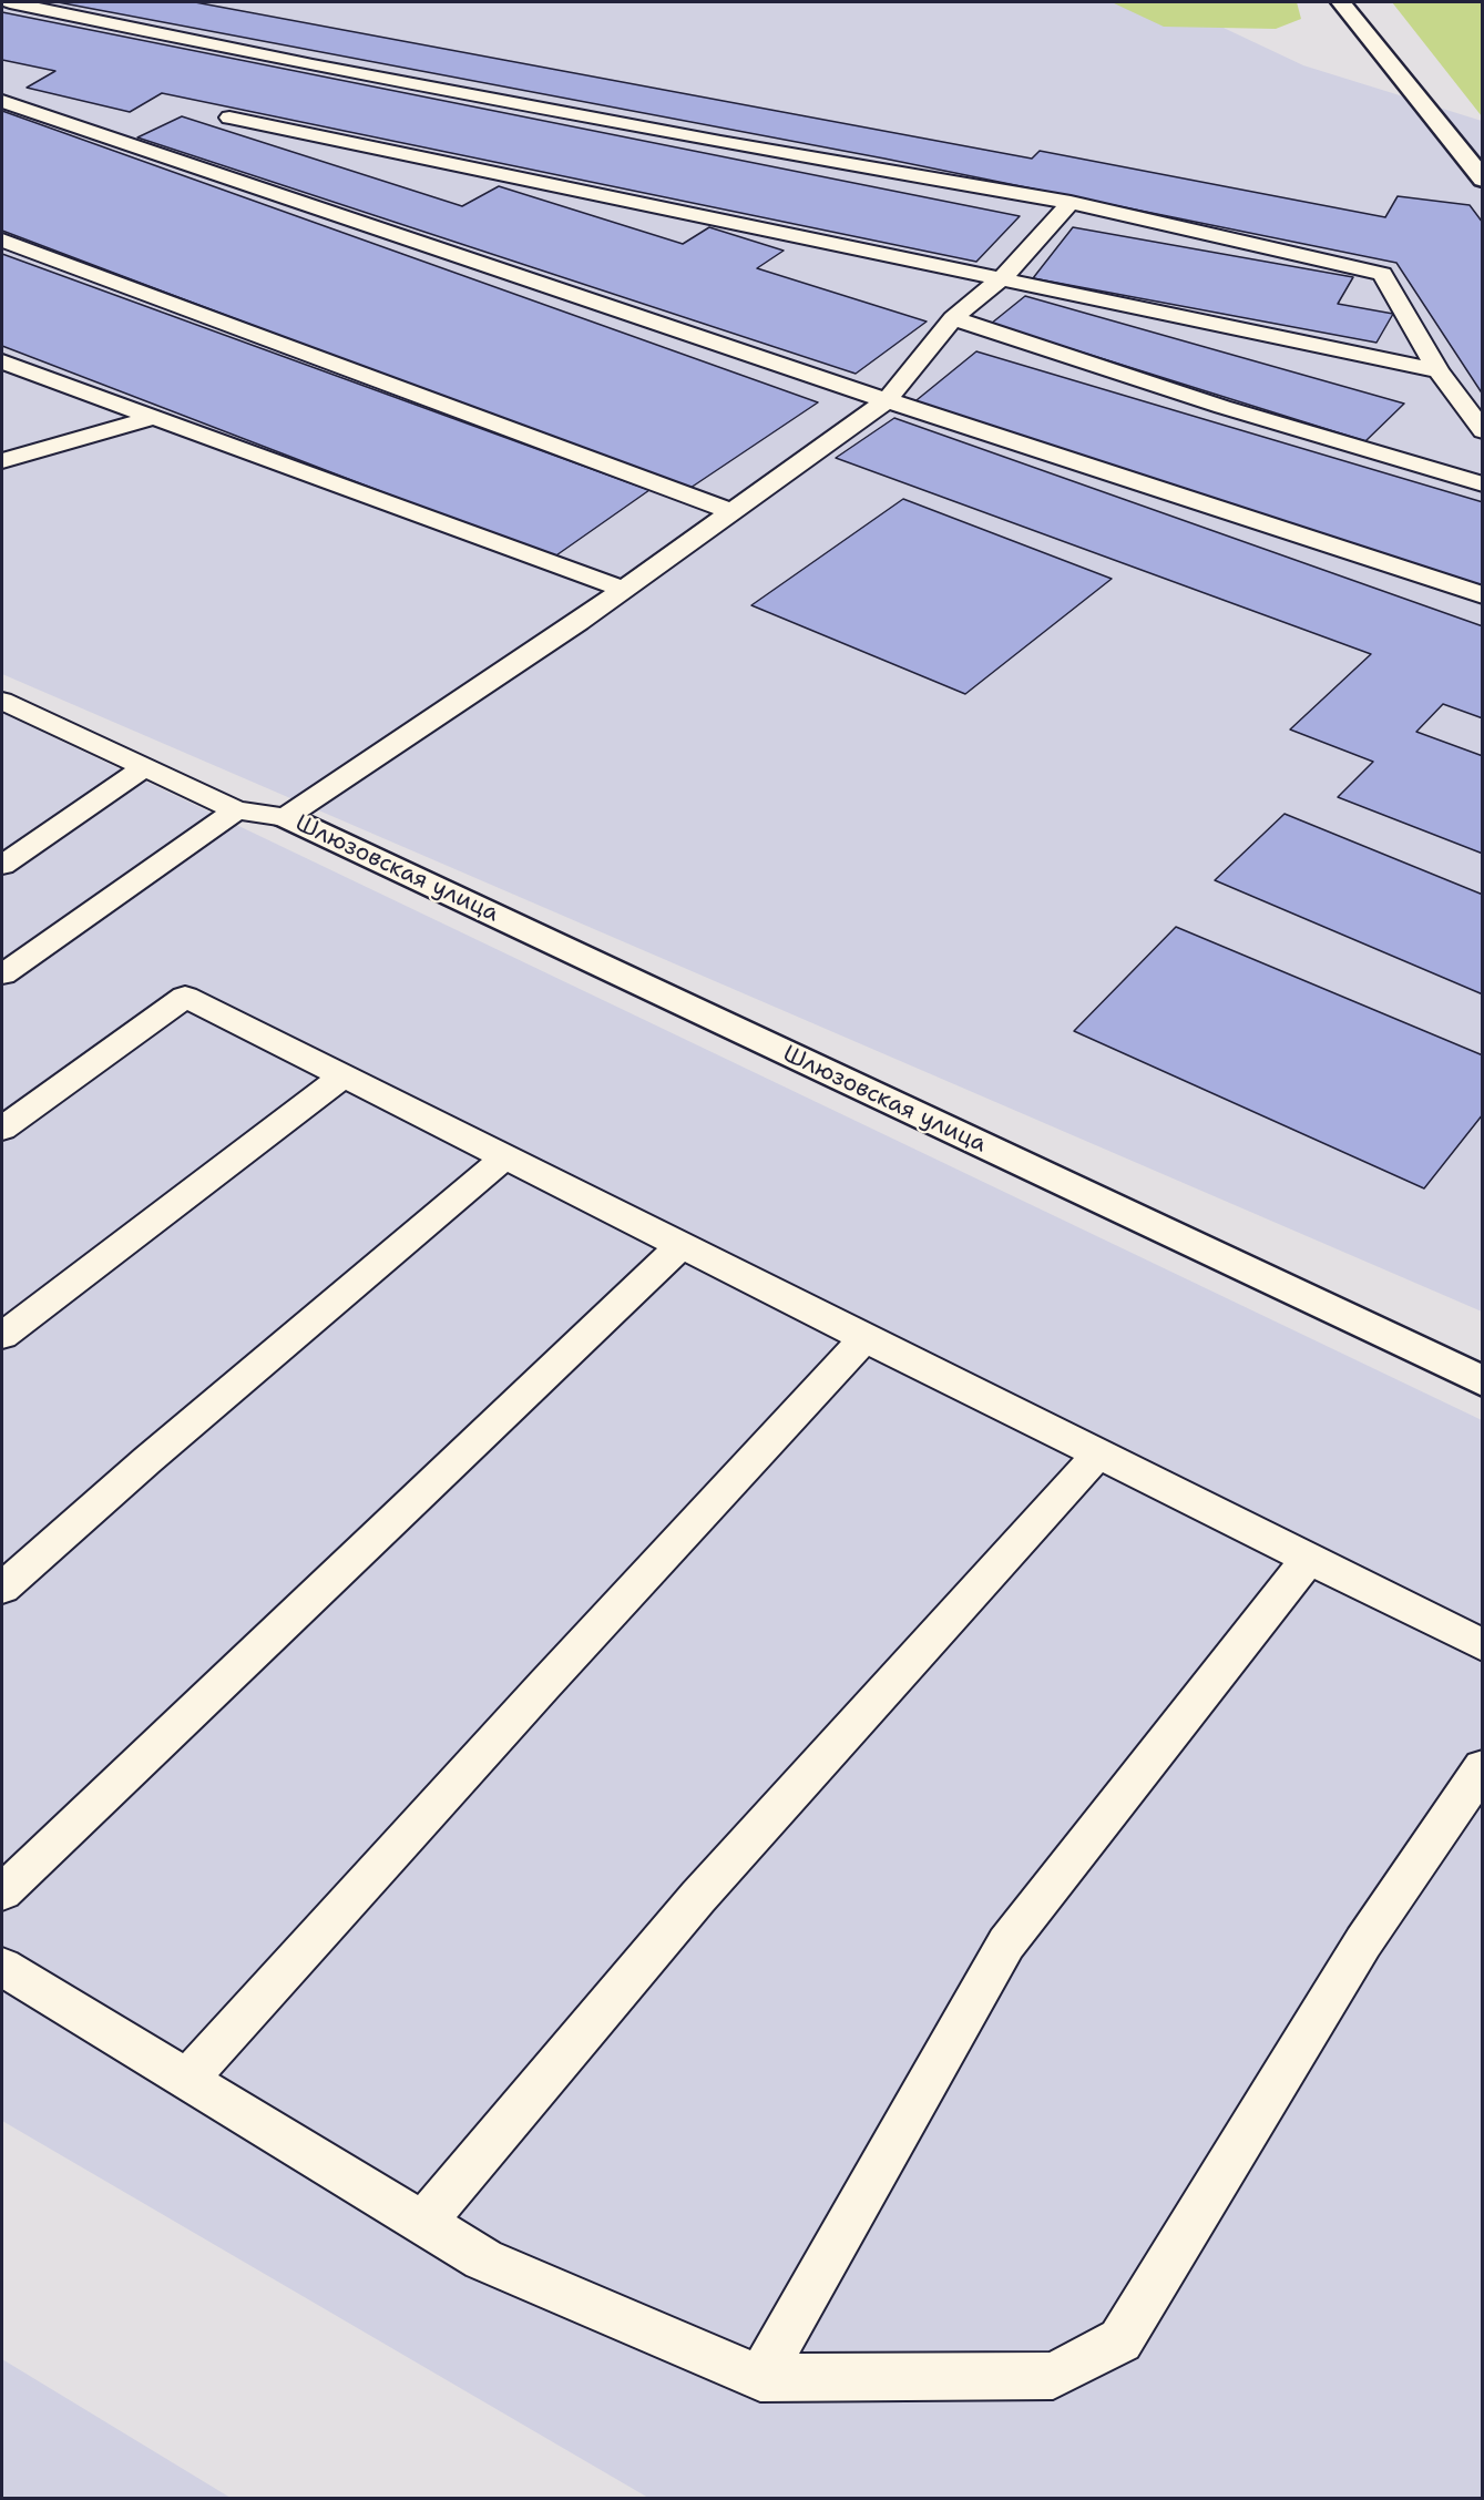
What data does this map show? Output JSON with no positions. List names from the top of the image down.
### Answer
{
  "streets": {
    "street": ["Шлюзовская улица"]
  }
}
